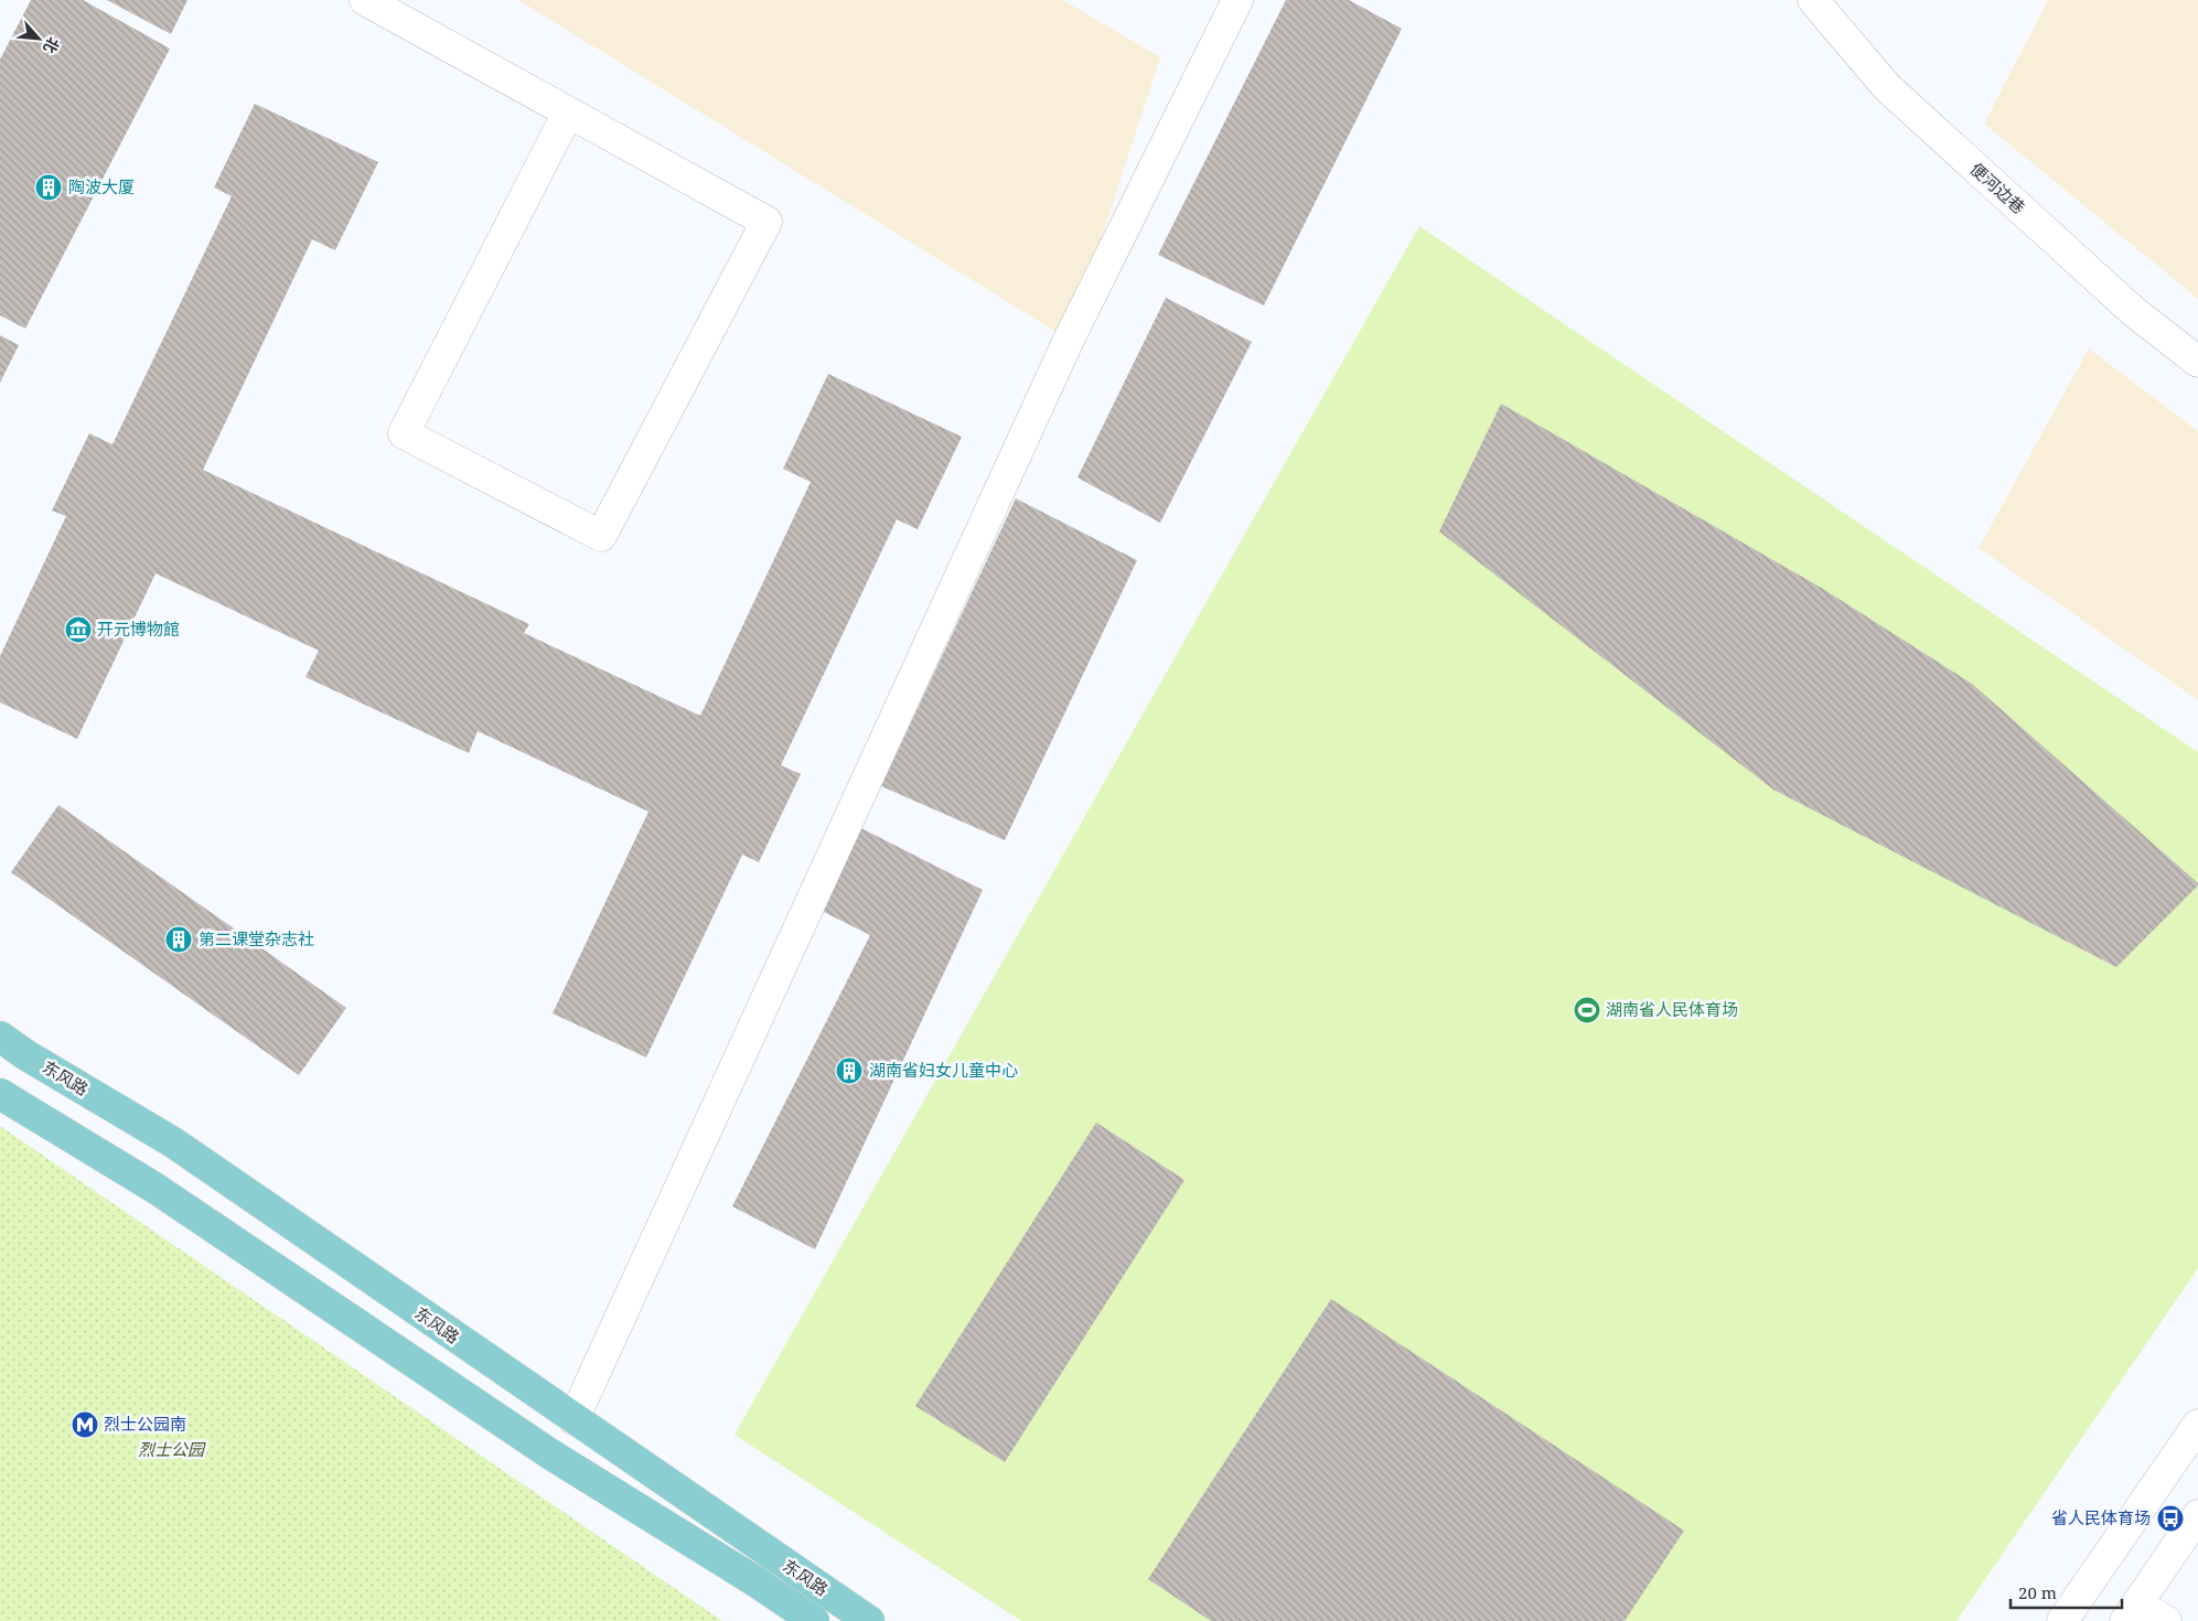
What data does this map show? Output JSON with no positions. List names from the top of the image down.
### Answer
{
  "streets": {
    "main road": ["东风路"],
    "street": ["便河边巷"]
  },
  "parks": ["烈士公园"],
  "places": {
    "building": ["陶波大厦", "第二课堂杂志社", "湖南省妇女儿童中心"],
    "museum": ["开元博物館"],
    "sports": ["湖南省人民体育场"],
    "metro station": ["烈士公园南"],
    "bus stop": ["省人民体育场"]
  },
  "scale_bar": "20 m",
  "north": "bottom right"
}
